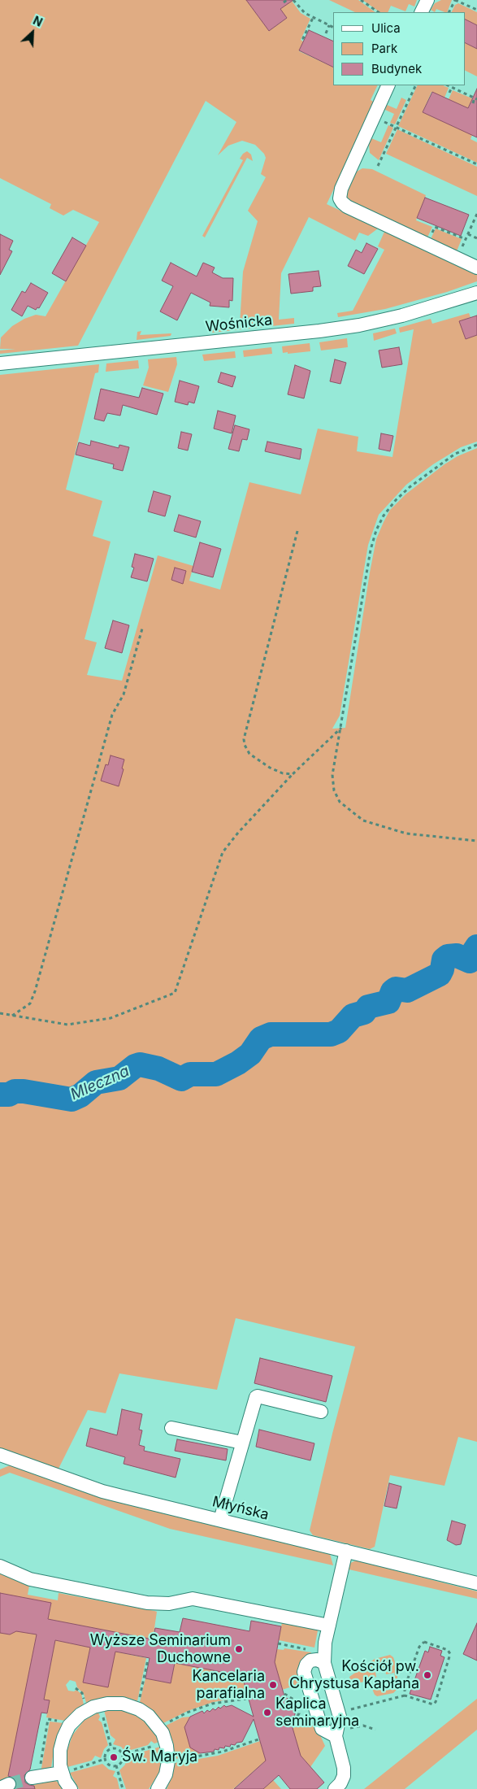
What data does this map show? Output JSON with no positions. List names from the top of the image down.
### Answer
{
  "streets": {
    "street": ["Wośnicka", "Młyńska"]
  },
  "water": ["Mleczna"],
  "places": [
    "Wyższe Seminarium Duchowne",
    "Kościół pw. Chrystusa Kapłana",
    "Kancelaria parafialna",
    "Kaplica seminaryjna",
    "Św. Maryja"
  ],
  "legend": ["Ulica", "Park", "Budynek"],
  "north": "top right"
}
